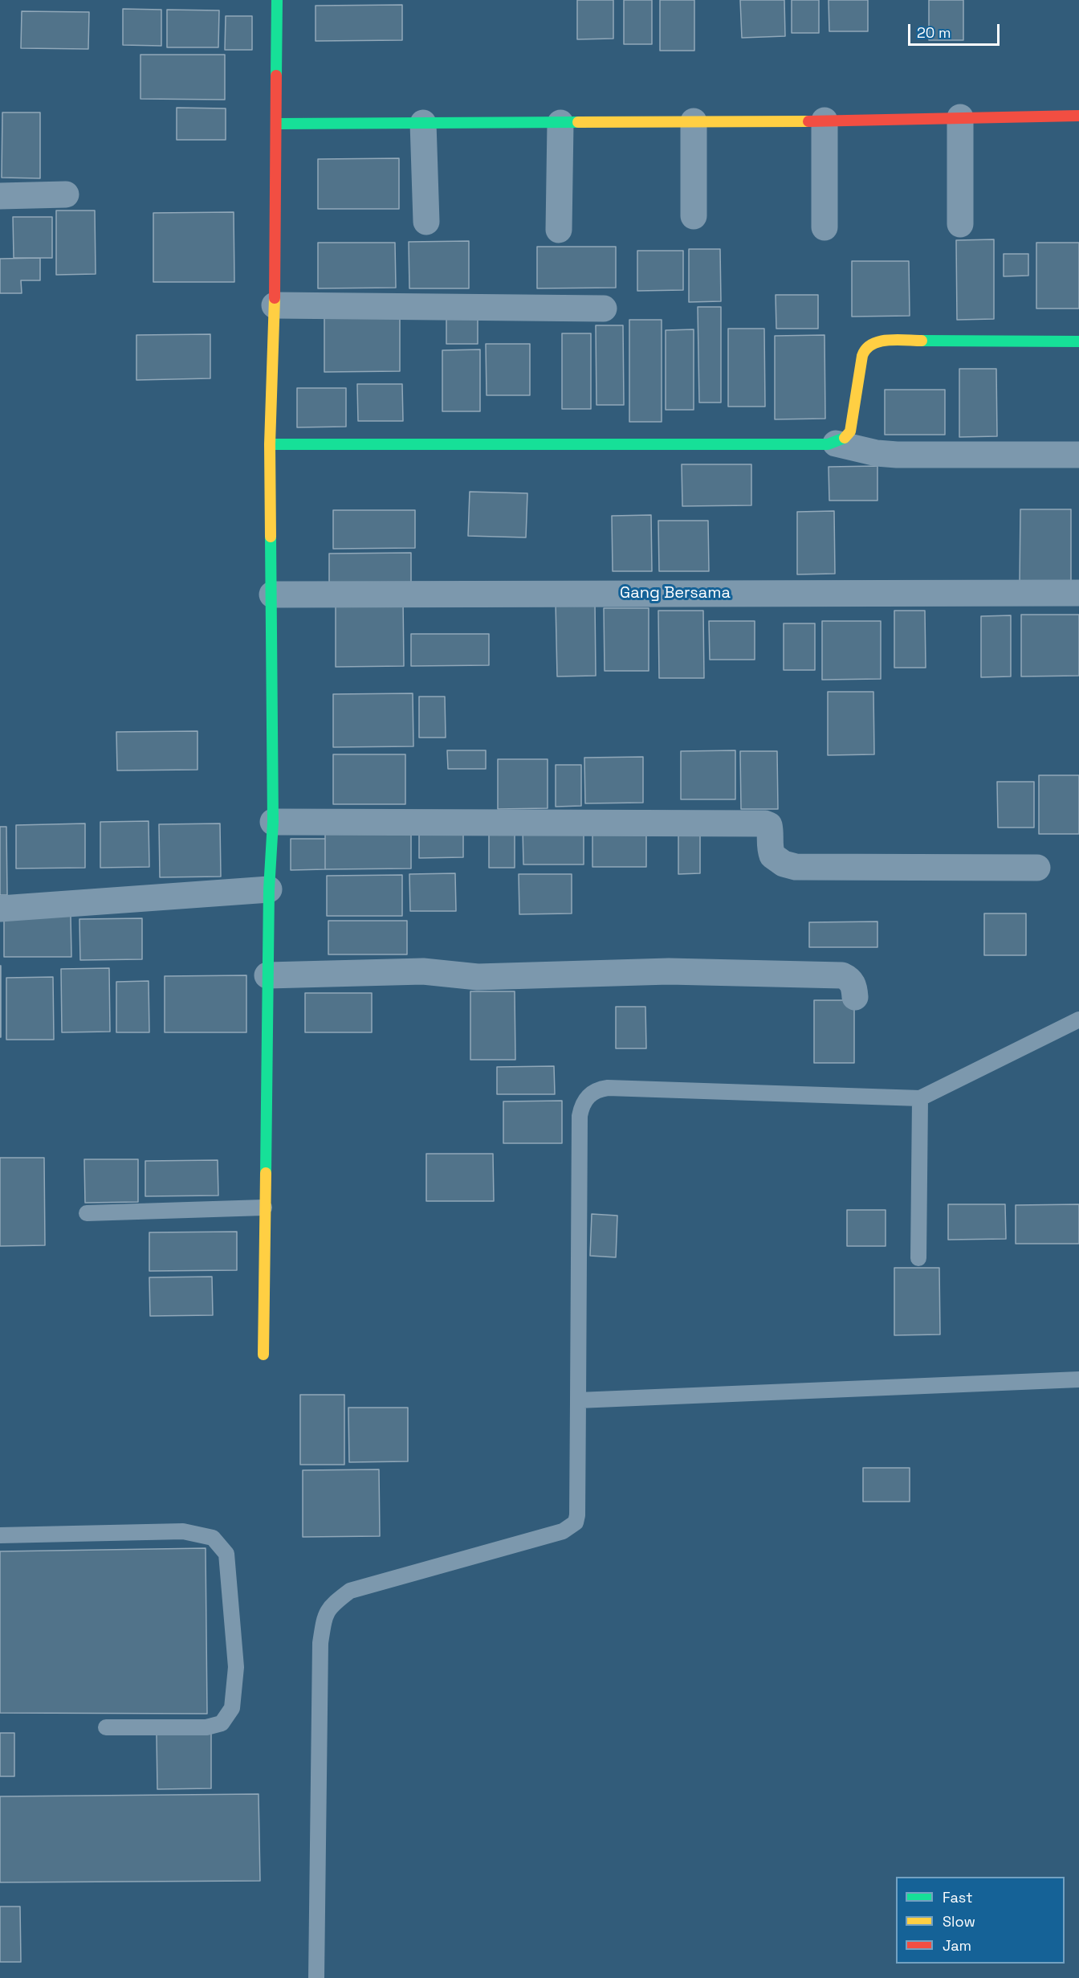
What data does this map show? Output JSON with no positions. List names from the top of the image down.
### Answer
{
  "streets": {
    "street": ["Gang Bersama"]
  },
  "legend": ["Fast", "Slow", "Jam"],
  "scale_bar": "20 m"
}
